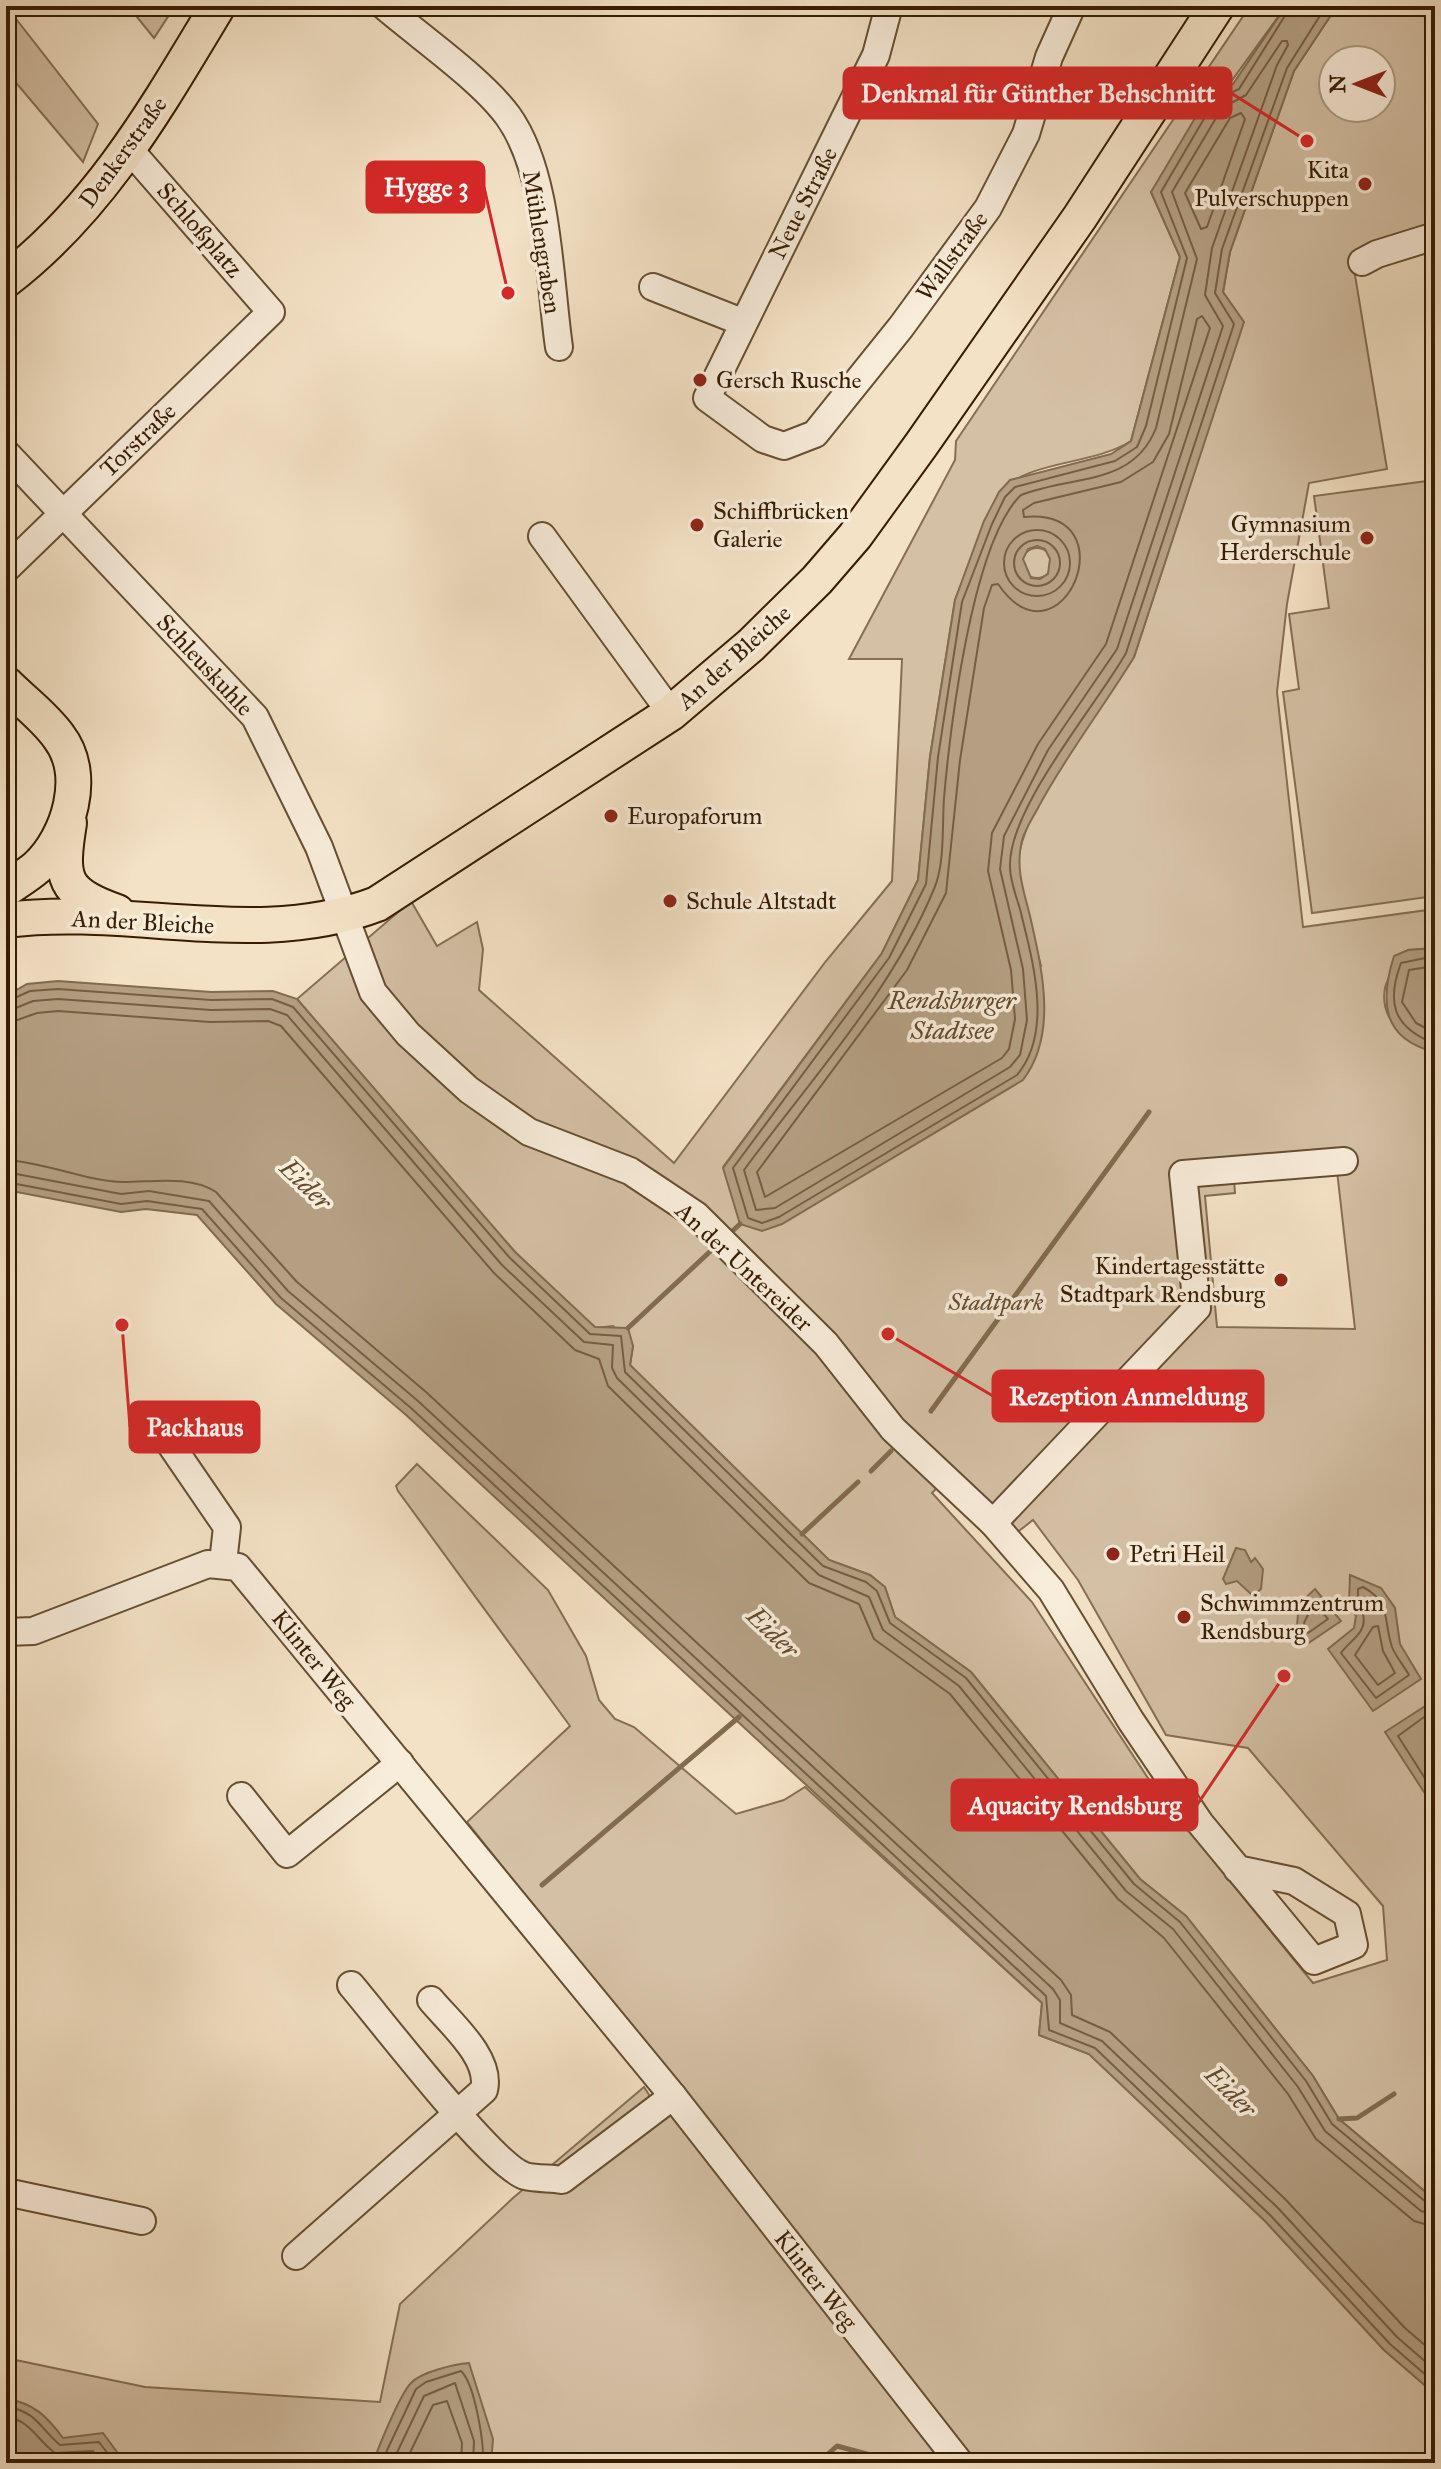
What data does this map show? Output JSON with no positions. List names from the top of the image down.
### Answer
{
  "streets": {
    "main road": ["Denkerstraße", "An der Bleiche"],
    "street": [
      "Neue Straße",
      "Schloßplatz",
      "Mühlengraben",
      "Wallstraße",
      "Torstraße",
      "Schleuskuhle",
      "An der Untereider",
      "Klinter Weg"
    ]
  },
  "crossings": [
    ["Denkerstraße", "Schloßplatz"],
    ["Neue Straße", "Wallstraße"],
    ["Schloßplatz", "Torstraße"],
    ["Torstraße", "Schleuskuhle"],
    ["An der Bleiche", "Schleuskuhle"],
    ["An der Bleiche", "An der Untereider"],
    ["Schleuskuhle", "An der Untereider"]
  ],
  "water": ["Rendsburger Stadtsee", "Eider"],
  "parks": ["Stadtpark"],
  "places": [
    "Denkmal für Günther Behschnitt",
    "Kita Pulverschuppen",
    "Hygge 3",
    "Gersch Rusche",
    "Schiffbrücken Galerie",
    "Gymnasium Herderschule",
    "Europaforum",
    "Schule Altstadt",
    "Kindertagesstätte Stadtpark Rendsburg",
    "Packhaus",
    "Rezeption Anmeldung",
    "Petri Heil",
    "Schwimmzentrum Rendsburg",
    "Aquacity Rendsburg"
  ],
  "north": "left"
}
